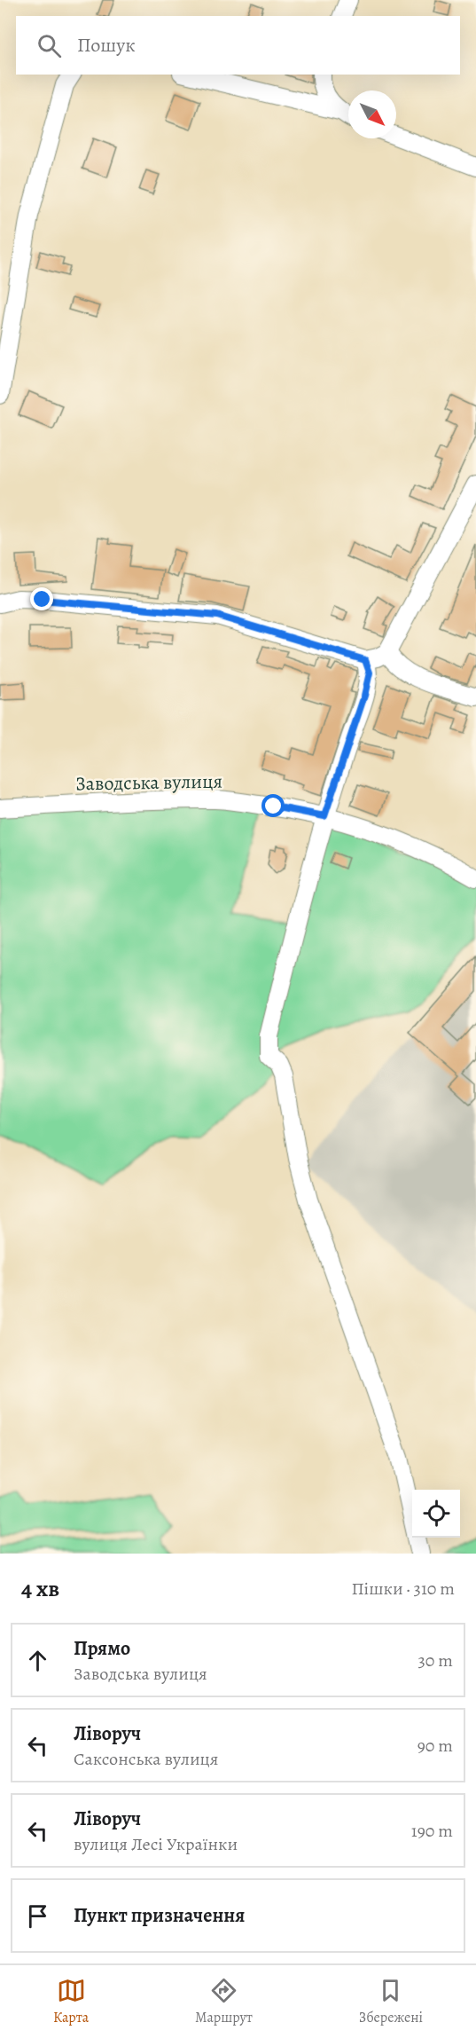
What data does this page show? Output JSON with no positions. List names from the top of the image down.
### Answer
{
  "streets": {
    "street": ["Заводська вулиця"]
  },
  "north": "bottom right",
  "page": {
    "search": "Пошук",
    "heading": ["4 хв", "Пішки · 310 m"],
    "list": [
      ["Прямо", "Заводська вулиця", "30 m"],
      ["Ліворуч", "Саксонська вулиця", "90 m"],
      ["Ліворуч", "вулиця Лесі Українки", "190 m"],
      "Пункт призначення"
    ],
    "nav": ["Карта", "Маршрут", "Збережені"]
  }
}
